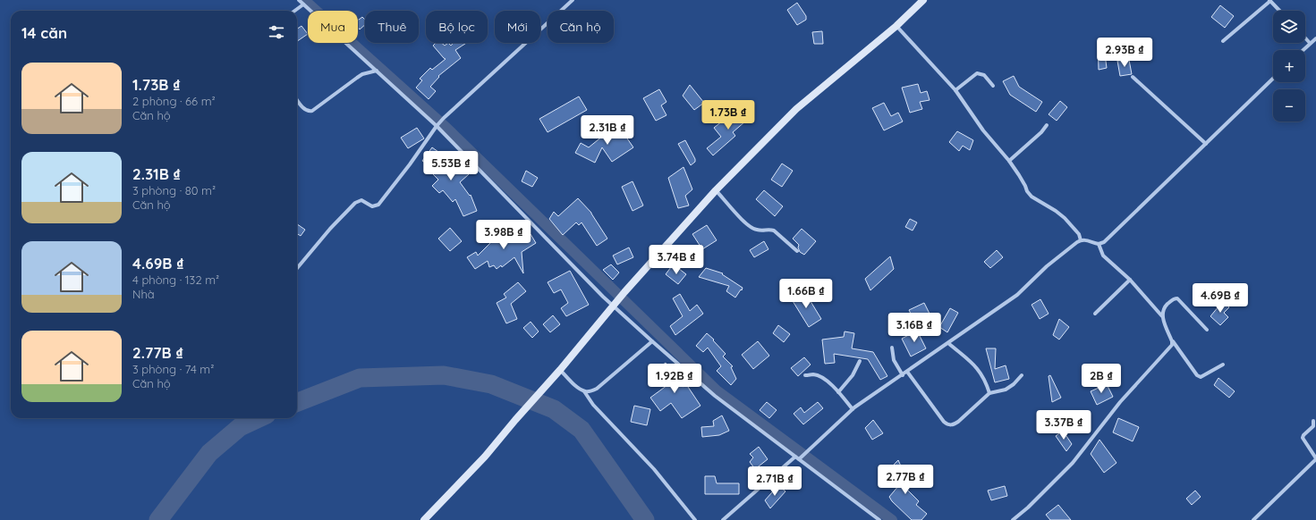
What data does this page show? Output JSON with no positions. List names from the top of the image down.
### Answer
{
  "page": {
    "map_buttons": ["+", "−"],
    "chip": [
      "Mua",
      "Thuê",
      "Bộ lọc",
      "Mới",
      "Căn hộ"
    ],
    "heading": "14 căn",
    "price": [
      "2.93B ₫",
      "1.73B ₫",
      "2.31B ₫",
      "5.53B ₫",
      "3.98B ₫",
      "3.74B ₫",
      "1.66B ₫",
      "4.69B ₫",
      "3.16B ₫",
      "1.92B ₫",
      "2B ₫",
      "3.37B ₫",
      "2.77B ₫",
      "2.71B ₫"
    ],
    "list": [
      {
        "name": "1.73B ₫",
        "note": "2 phòng · 66 m² · Căn hộ"
      },
      {
        "name": "2.31B ₫",
        "note": "3 phòng · 80 m² · Căn hộ"
      },
      {
        "name": "4.69B ₫",
        "note": "4 phòng · 132 m² · Nhà"
      },
      {
        "name": "2.77B ₫",
        "note": "3 phòng · 74 m² · Căn hộ"
      }
    ]
  }
}
